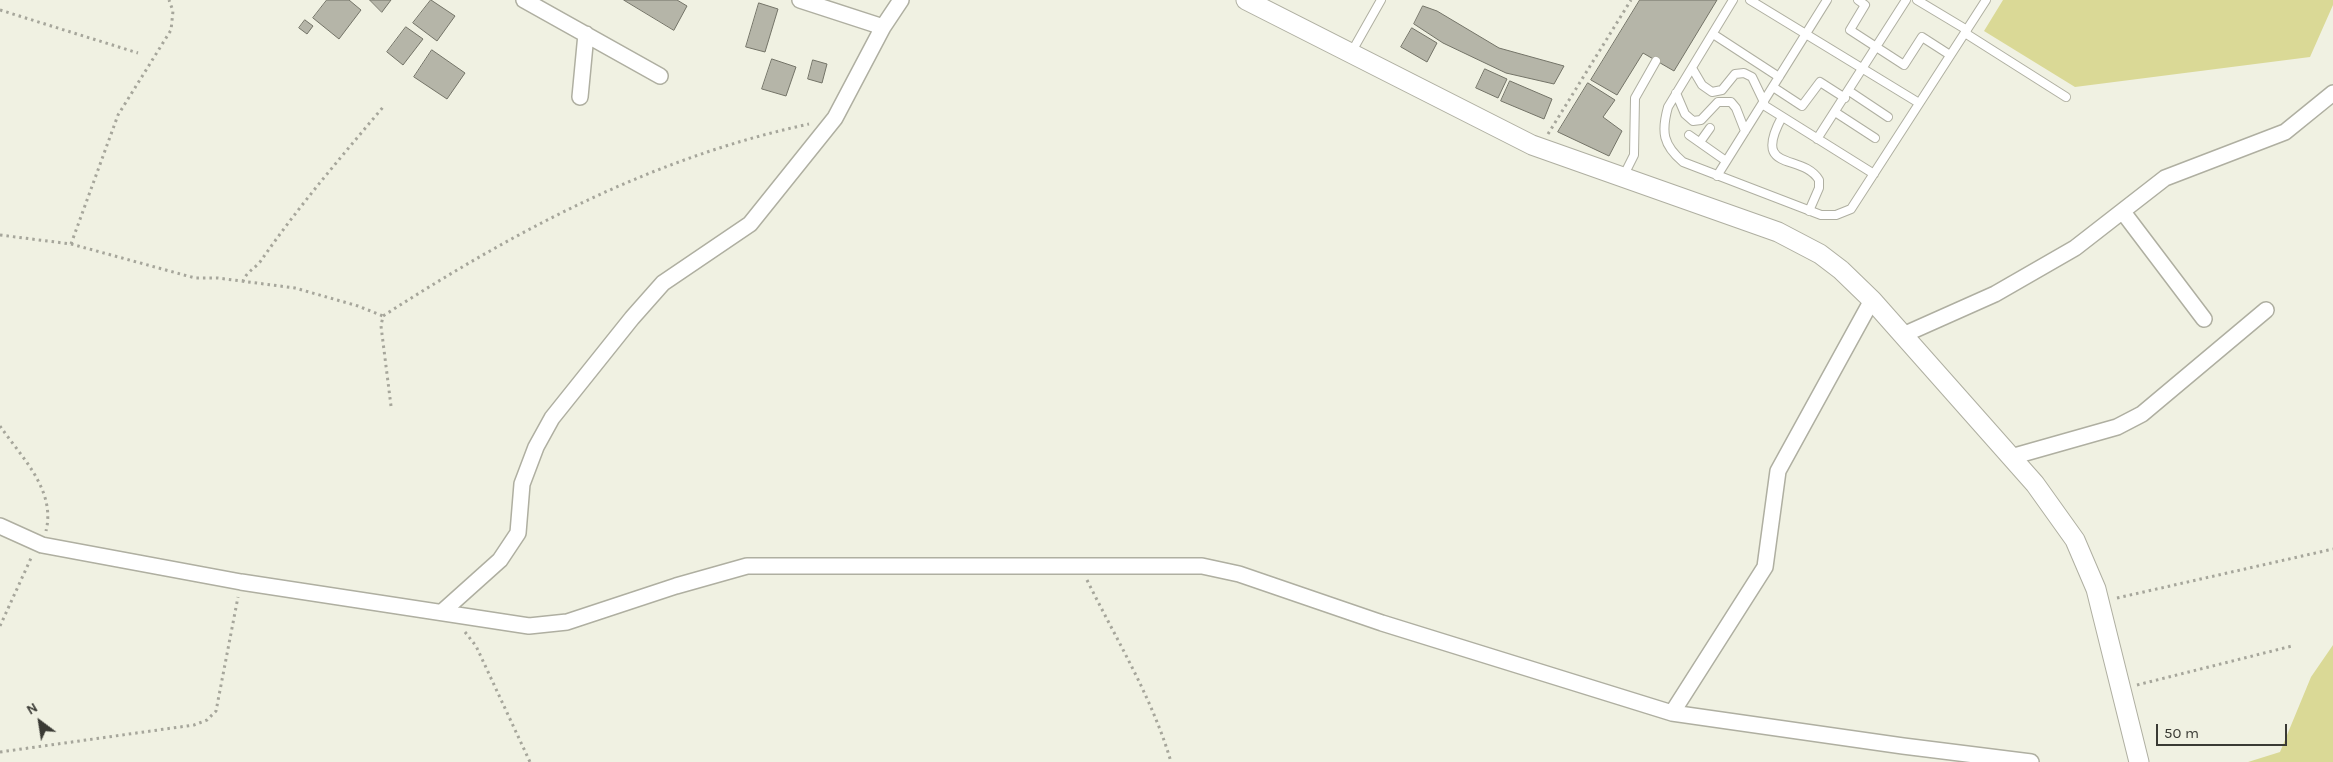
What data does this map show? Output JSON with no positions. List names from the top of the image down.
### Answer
{
  "scale_bar": "50 m",
  "north": "top left"
}
